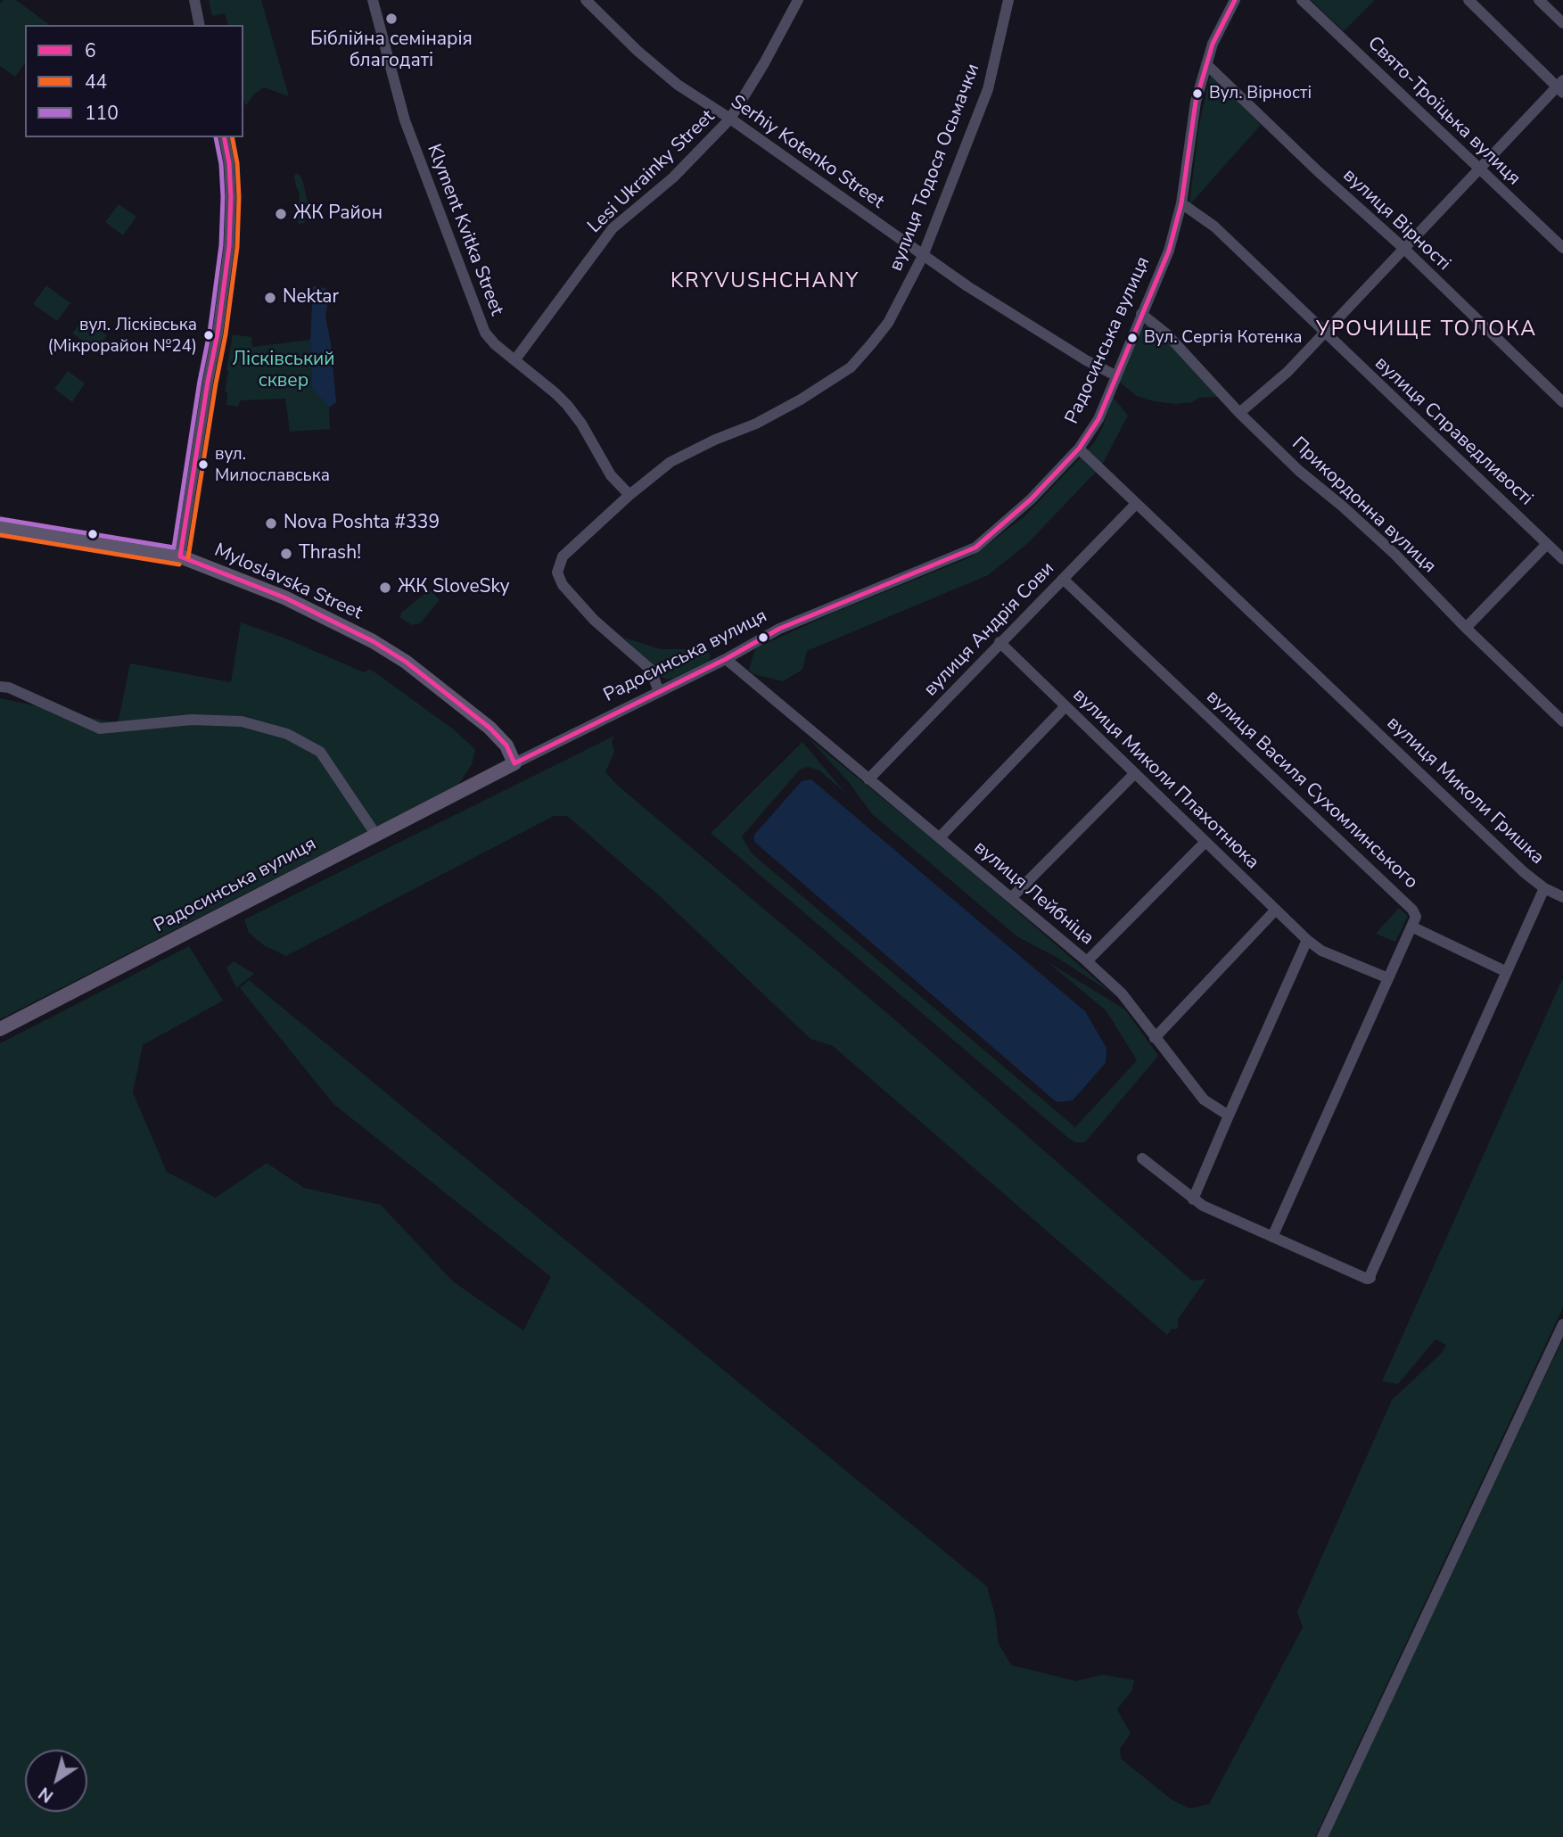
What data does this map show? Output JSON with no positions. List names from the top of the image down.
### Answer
{
  "streets": {
    "main road": ["Радосинська вулиця", "Myloslavska Street"],
    "street": [
      "Свято-Троїцька вулиця",
      "Serhiy Kotenko Street",
      "вулиця Тодося Осьмачки",
      "Lesi Ukrainky Street",
      "вулиця Вірності",
      "Klyment Kvitka Street",
      "вулиця Справедливості",
      "Прикордонна вулиця",
      "вулиця Андрія Сови",
      "вулиця Миколи Плахотнюка",
      "вулиця Василя Сухомлинського",
      "вулиця Миколи Гришка",
      "вулиця Лейбніца"
    ]
  },
  "crossings": [
    ["Serhiy Kotenko Street", "вулиця Тодося Осьмачки"],
    ["Serhiy Kotenko Street", "Lesi Ukrainky Street"],
    ["Serhiy Kotenko Street", "Радосинська вулиця"],
    ["вулиця Тодося Осьмачки", "Klyment Kvitka Street"],
    ["вулиця Тодося Осьмачки", "Радосинська вулиця"],
    ["Lesi Ukrainky Street", "Klyment Kvitka Street"],
    ["вулиця Вірності", "Радосинська вулиця"],
    ["Радосинська вулиця", "вулиця Справедливості"],
    ["Радосинська вулиця", "Прикордонна вулиця"],
    ["Радосинська вулиця", "Myloslavska Street"],
    ["Радосинська вулиця", "вулиця Миколи Гришка"],
    ["Радосинська вулиця", "вулиця Лейбніца"],
    ["вулиця Андрія Сови", "вулиця Миколи Плахотнюка"],
    ["вулиця Андрія Сови", "вулиця Василя Сухомлинського"],
    ["вулиця Андрія Сови", "вулиця Миколи Гришка"],
    ["вулиця Андрія Сови", "вулиця Лейбніца"]
  ],
  "districts": ["KRYVUSHCHANY", "УРОЧИЩЕ ТОЛОКА"],
  "parks": ["Лісківський сквер"],
  "places": [
    "Біблійна семінарія благодаті",
    "Вул. Вірності",
    "ЖК Район",
    "Nektar",
    "вул. Лісківська (Мікрорайон №24)",
    "Вул. Сергія Котенка",
    "вул. Милославська",
    "Nova Poshta #339",
    "Thrash!",
    "ЖК SloveSky"
  ],
  "lines": ["transit line 6", "transit line 44", "transit line 110"],
  "legend": ["6", "44", "110"],
  "north": "bottom left"
}
